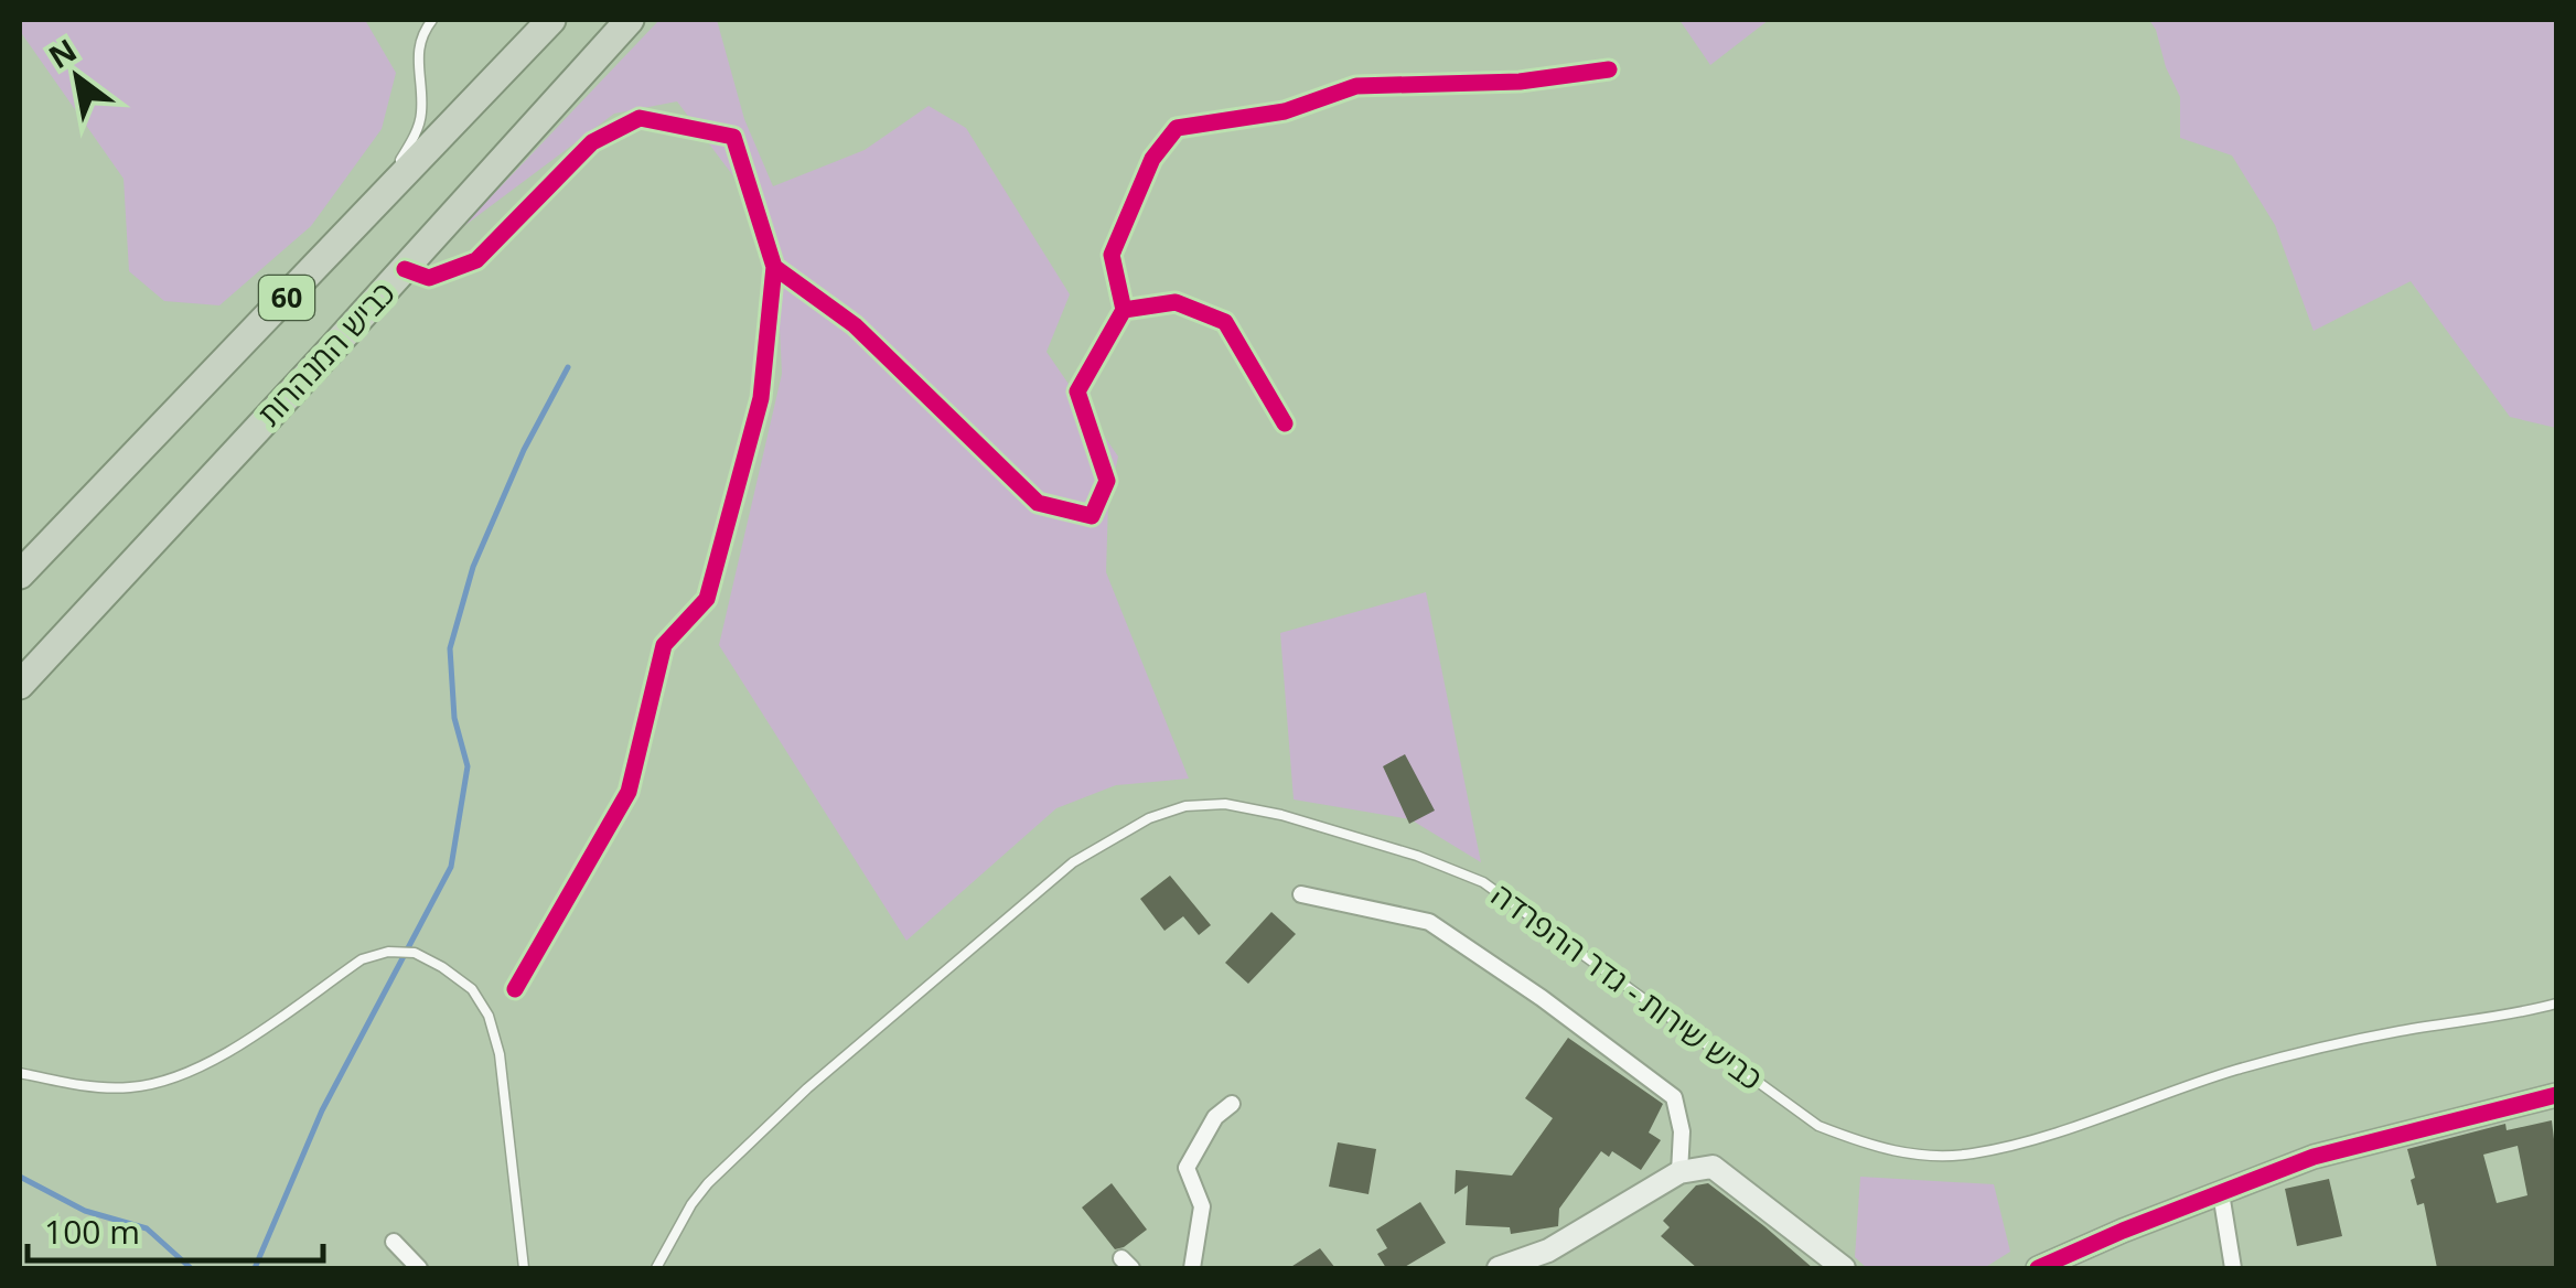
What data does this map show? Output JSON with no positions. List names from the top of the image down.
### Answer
{
  "streets": {
    "highway": ["60", "כביש המנהרות"],
    "lane": ["כביש שירות - גדר ההפרדה"]
  },
  "scale_bar": "100 m",
  "north": "top left"
}
